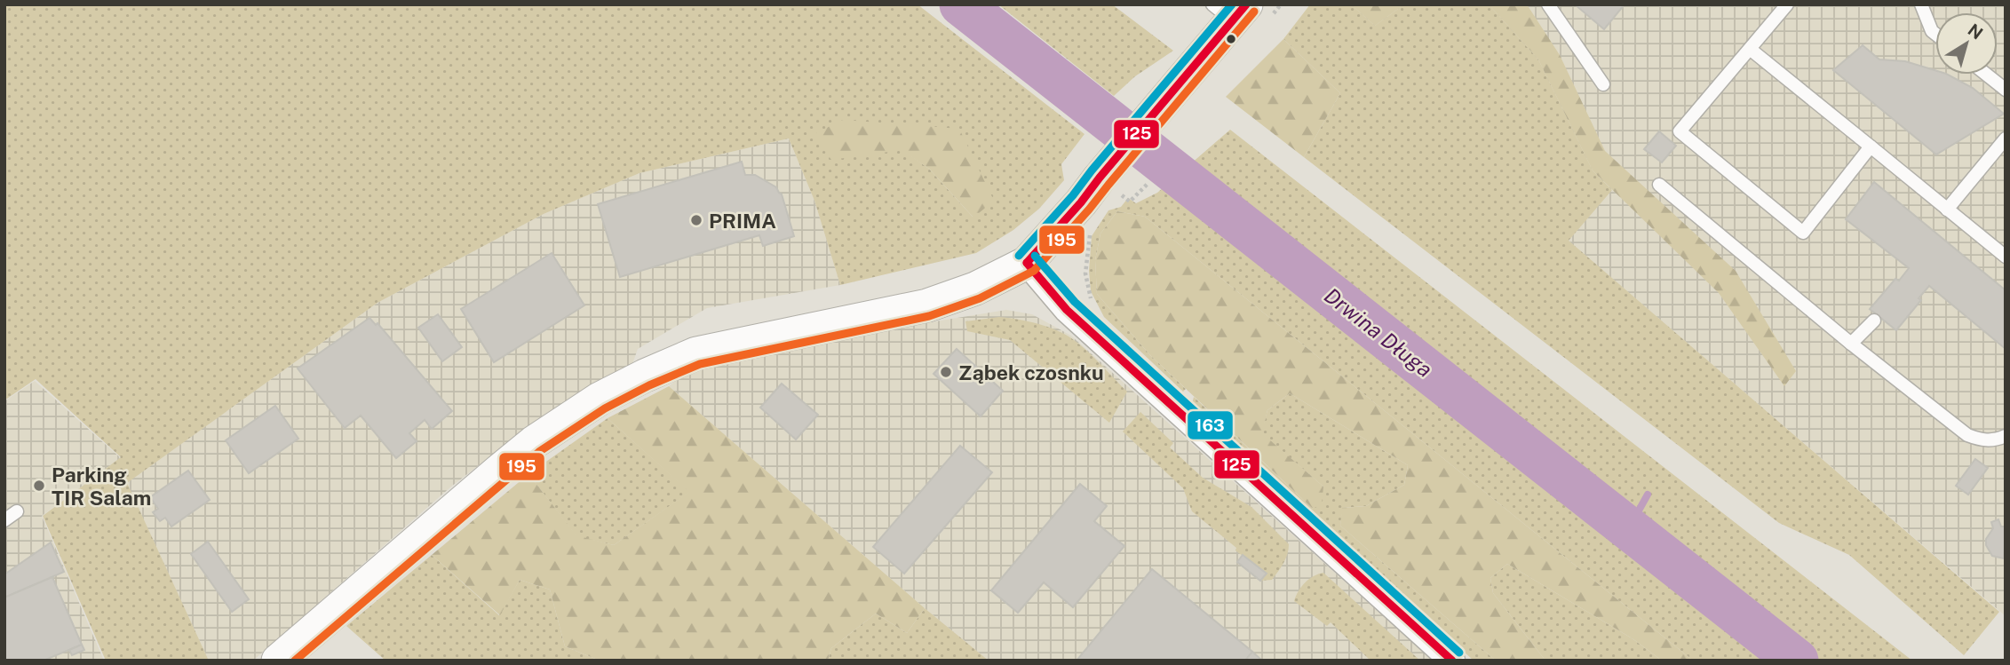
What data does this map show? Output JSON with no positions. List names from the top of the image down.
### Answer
{
  "water": ["Drwina Długa"],
  "places": ["PRIMA", "Ząbek czosnku", "Parking TIR Salam"],
  "lines": ["transit line 125", "transit line 163", "transit line 195"],
  "north": "top right"
}
